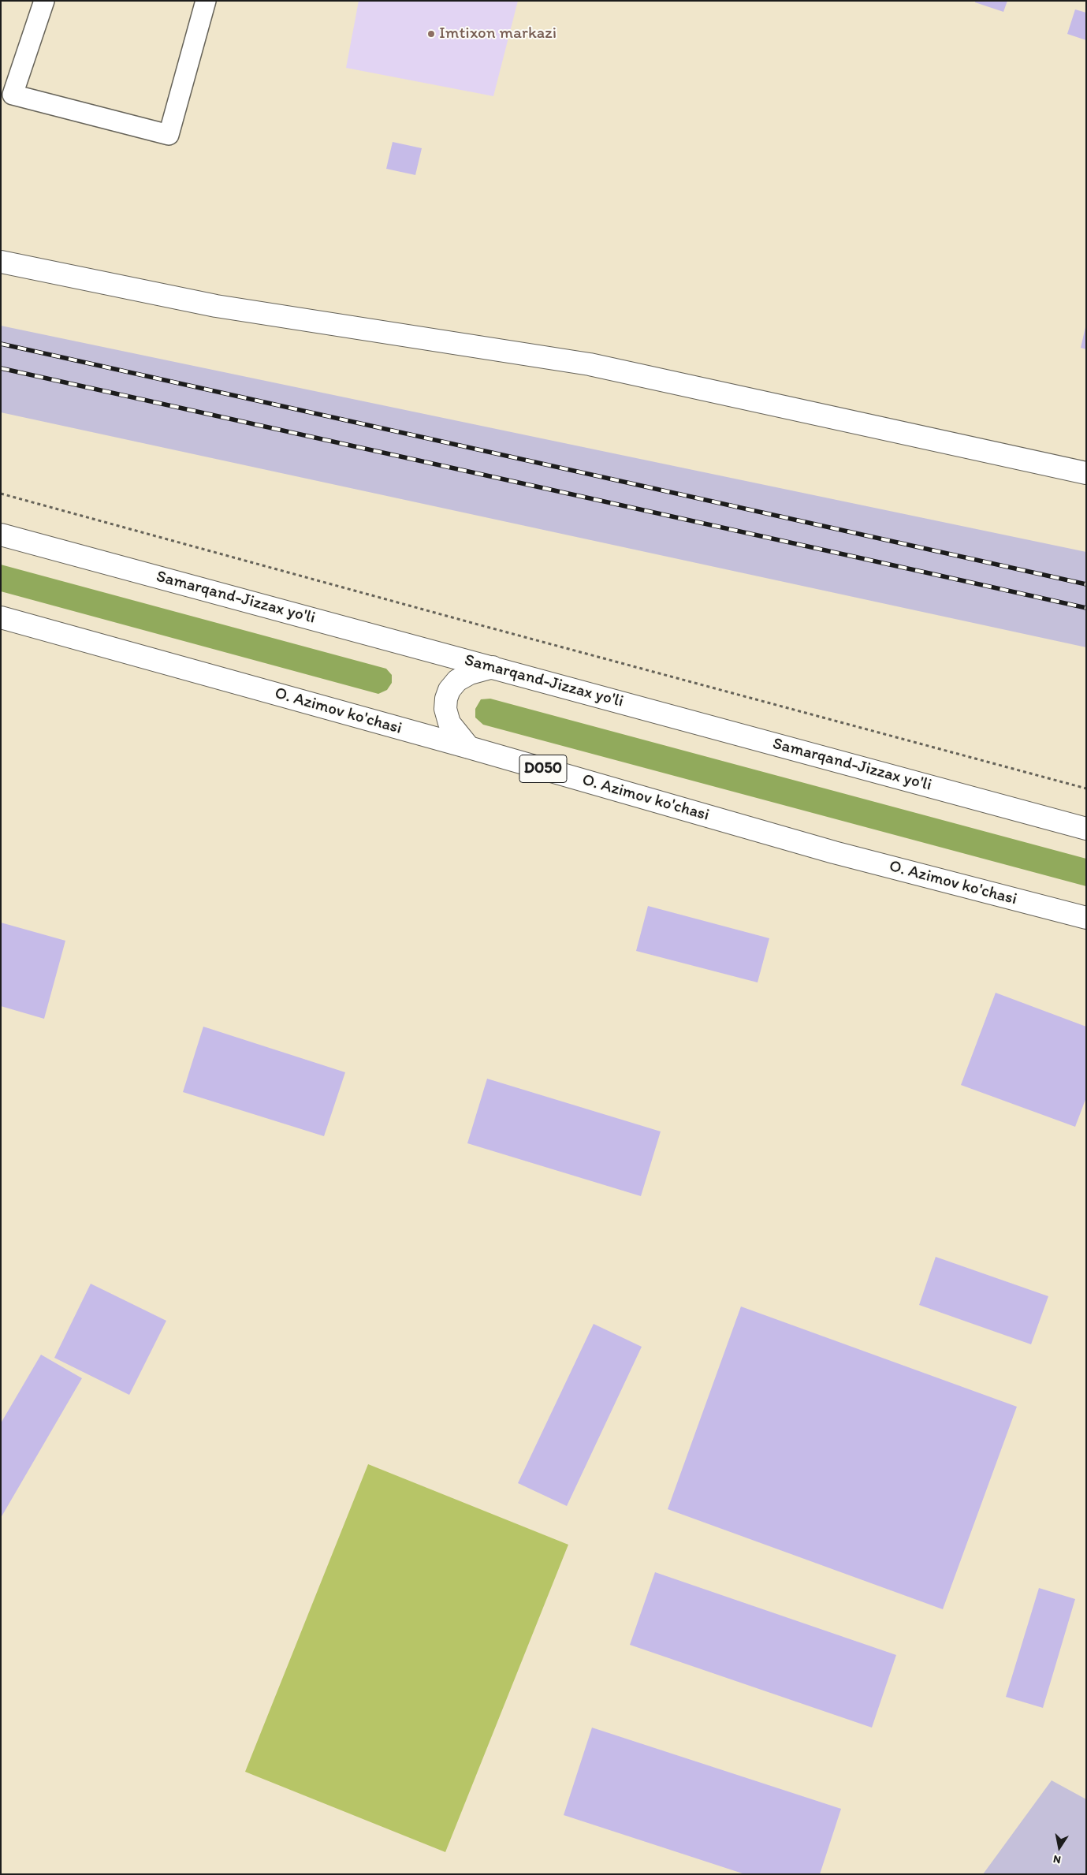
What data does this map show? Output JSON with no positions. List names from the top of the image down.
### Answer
{
  "streets": {
    "main road": ["Samarqand-Jizzax yo'li", "O. Azimov ko'chasi", "D050"]
  },
  "places": ["Imtixon markazi"],
  "north": "bottom"
}
